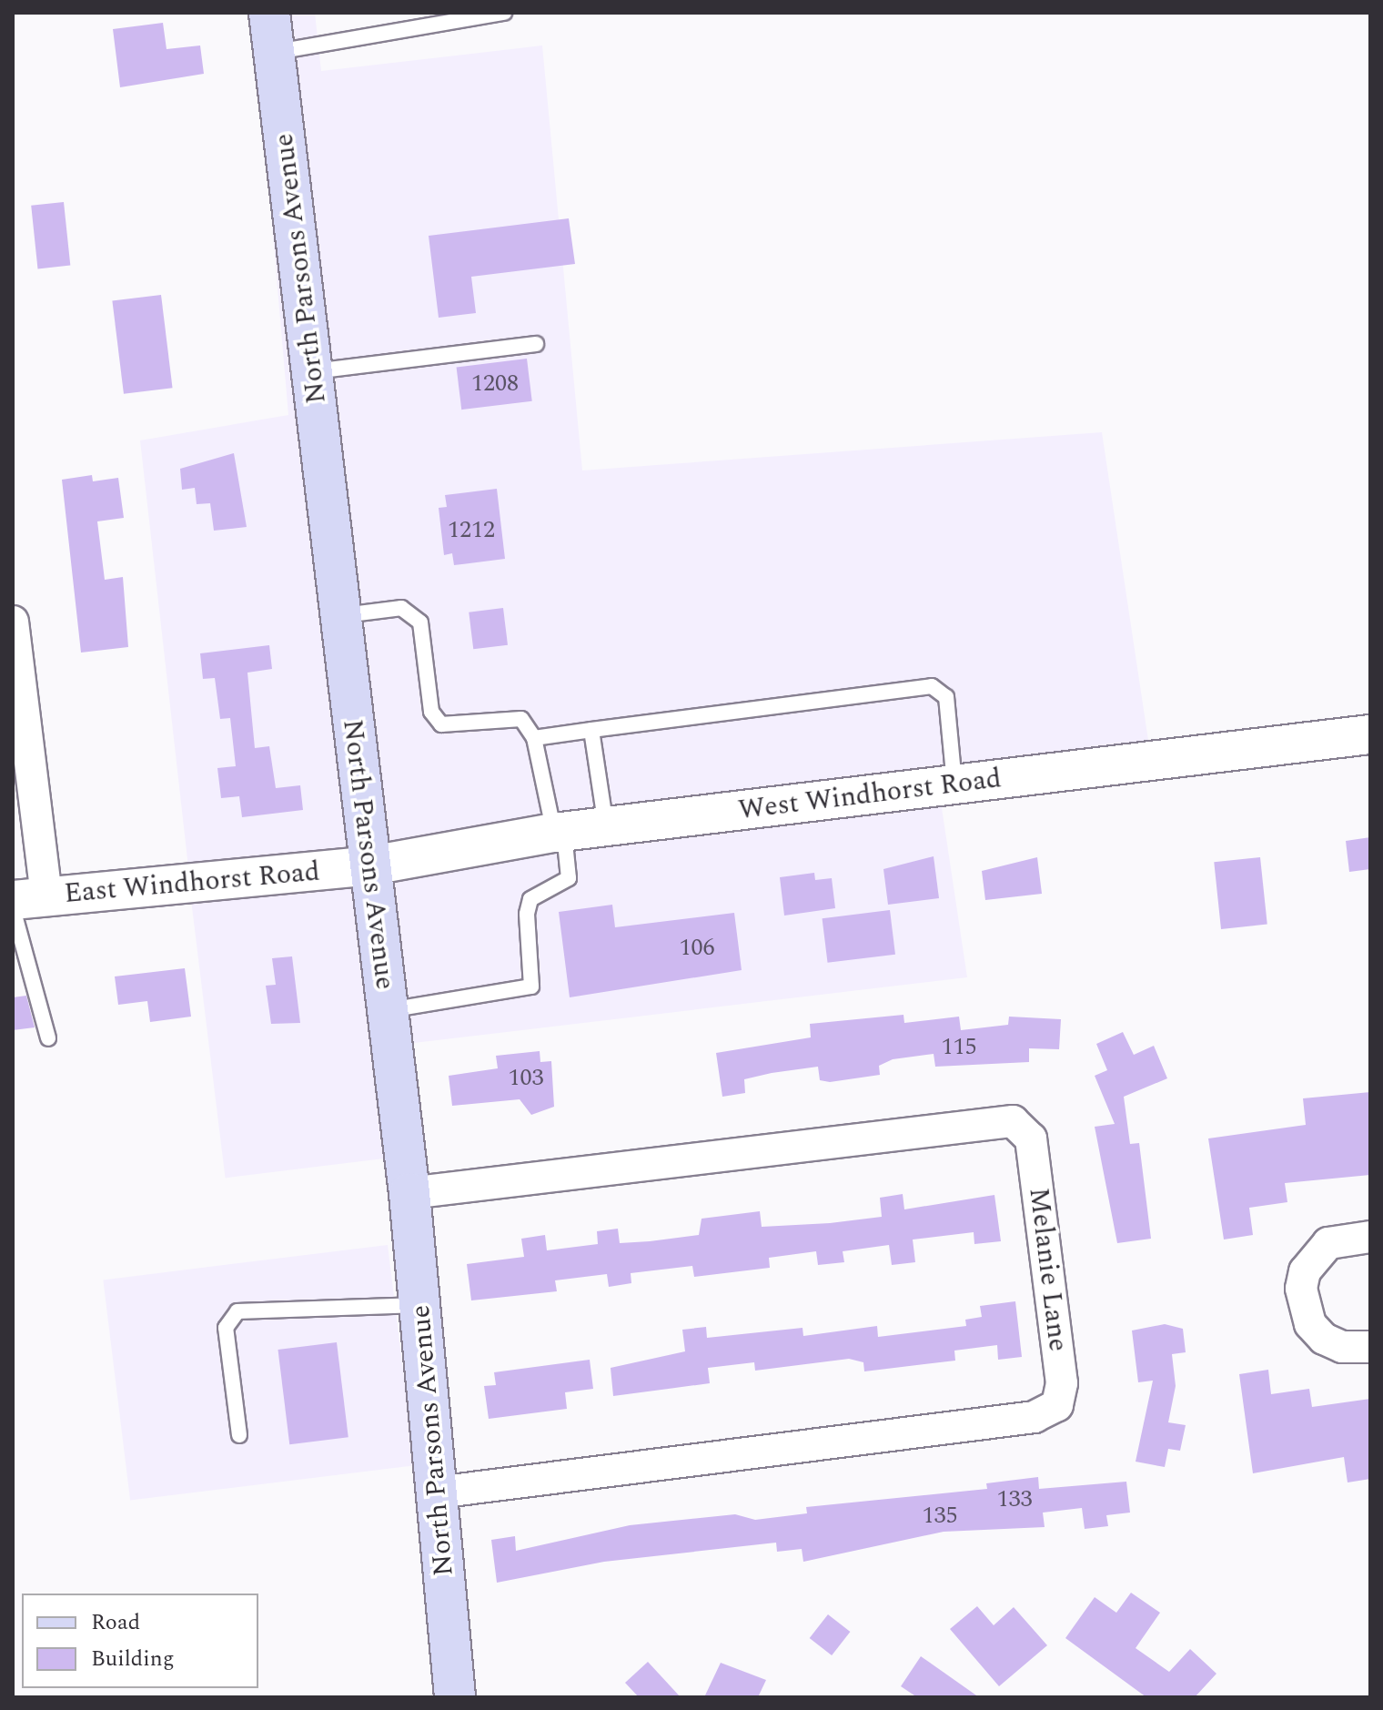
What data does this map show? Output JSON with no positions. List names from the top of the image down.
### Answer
{
  "streets": {
    "main road": ["North Parsons Avenue"],
    "street": ["West Windhorst Road", "East Windhorst Road", "Melanie Lane"]
  },
  "crossings": [
    ["North Parsons Avenue", "West Windhorst Road"],
    ["North Parsons Avenue", "East Windhorst Road"],
    ["North Parsons Avenue", "Melanie Lane"],
    ["West Windhorst Road", "East Windhorst Road"]
  ],
  "house_numbers": [
    "1208",
    "1212",
    "106",
    "115",
    "103",
    "133",
    "135"
  ],
  "legend": ["Road", "Building"]
}
